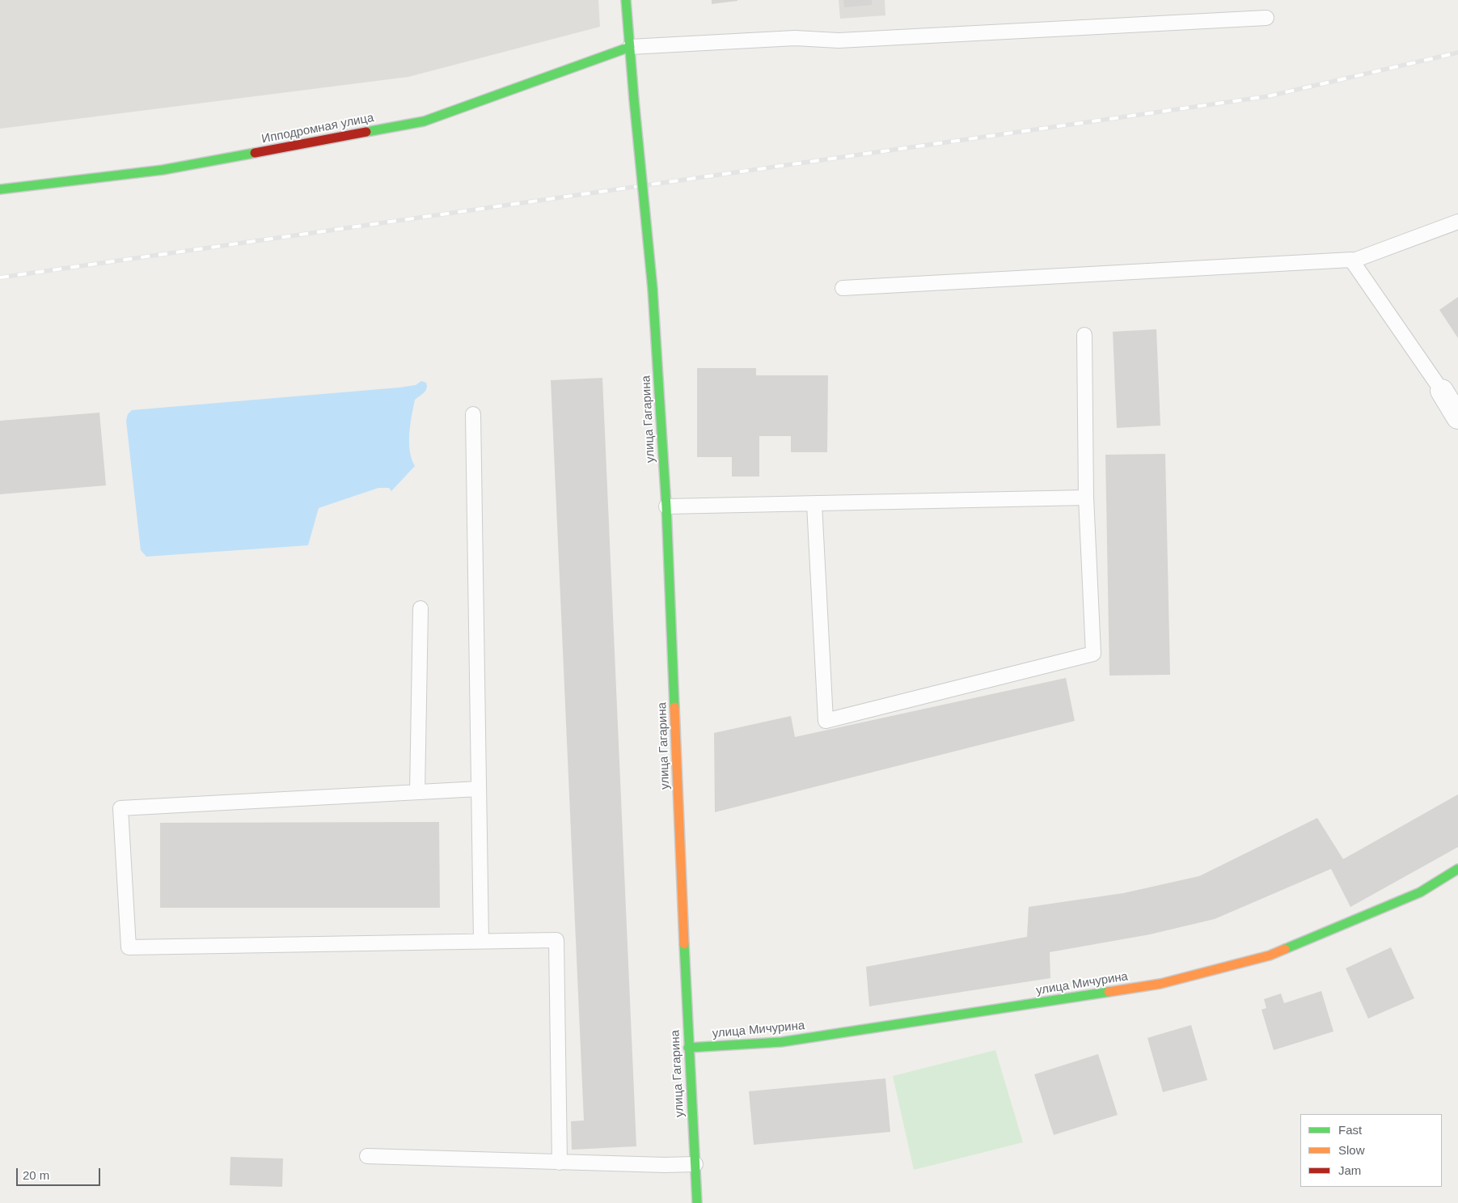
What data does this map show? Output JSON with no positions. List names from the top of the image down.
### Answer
{
  "streets": {
    "street": ["Ипподромная улица", "улица Гагарина", "улица Мичурина"]
  },
  "crossings": [
    ["Ипподромная улица", "улица Гагарина"],
    ["улица Гагарина", "улица Мичурина"]
  ],
  "legend": ["Fast", "Slow", "Jam"],
  "scale_bar": "20 m"
}
